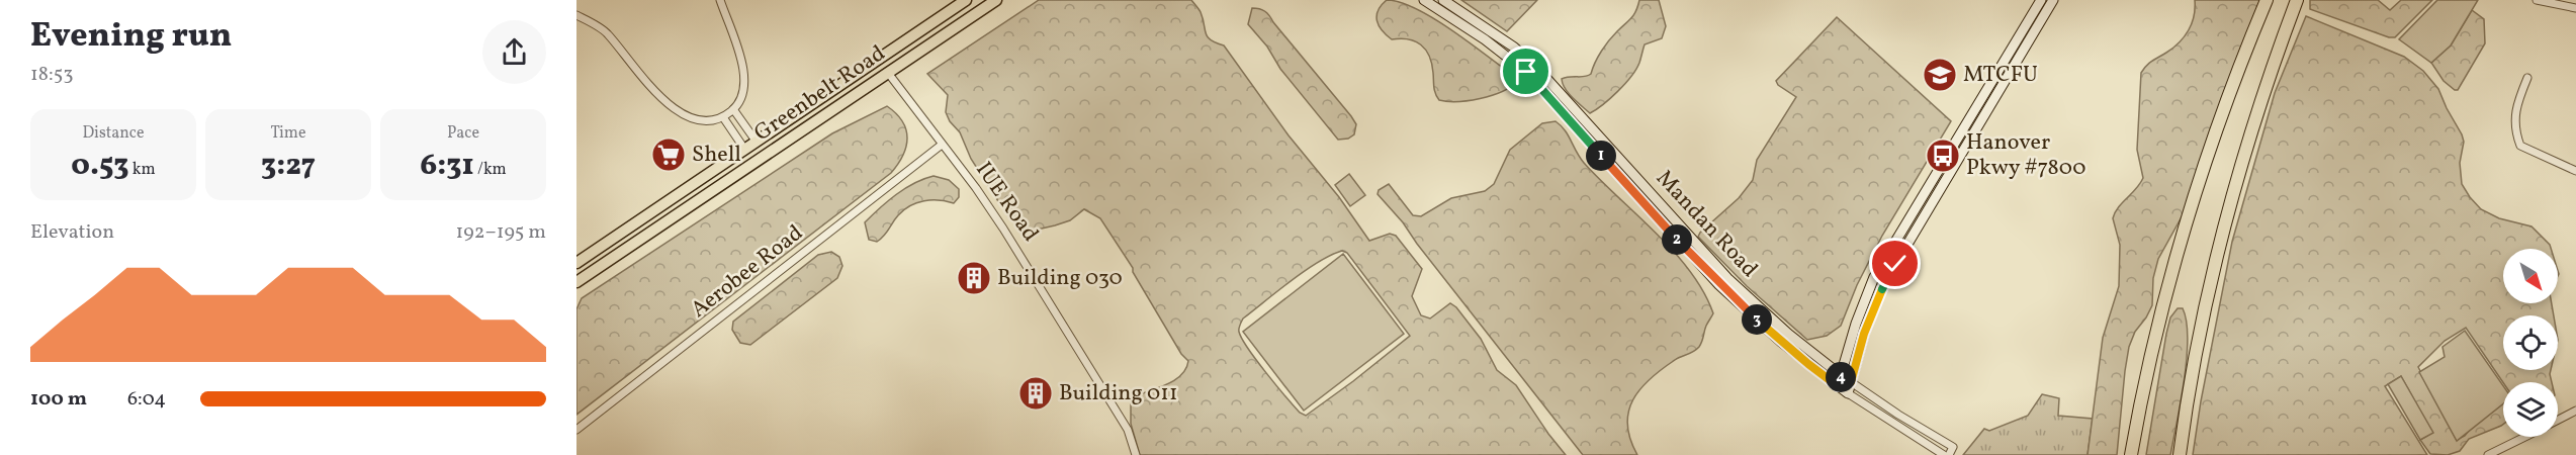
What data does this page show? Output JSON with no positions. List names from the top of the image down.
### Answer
{
  "streets": {
    "main road": ["Greenbelt Road"],
    "street": ["IUE Road", "Mandan Road", "Aerobee Road"]
  },
  "crossings": [
    ["Greenbelt Road", "IUE Road"],
    ["IUE Road", "Aerobee Road"]
  ],
  "places": {
    "school or university": ["MTCFU"],
    "supermarket": ["Shell"],
    "bus stop": ["Hanover Pkwy #7800"],
    "building": ["Building 030", "Building 011"]
  },
  "north": "bottom right",
  "page": {
    "heading": ["Evening run", "18:53"],
    "stats": [
      ["Distance", "0.53 km"],
      ["Time", "3:27"],
      ["Pace", "6:31 /km"]
    ],
    "pins": [
      "1",
      "2",
      "3",
      "4"
    ],
    "chart": ["Elevation", "192–195 m"],
    "list": [
      {
        "name": "100 m",
        "note": "6:04"
      }
    ]
  }
}
